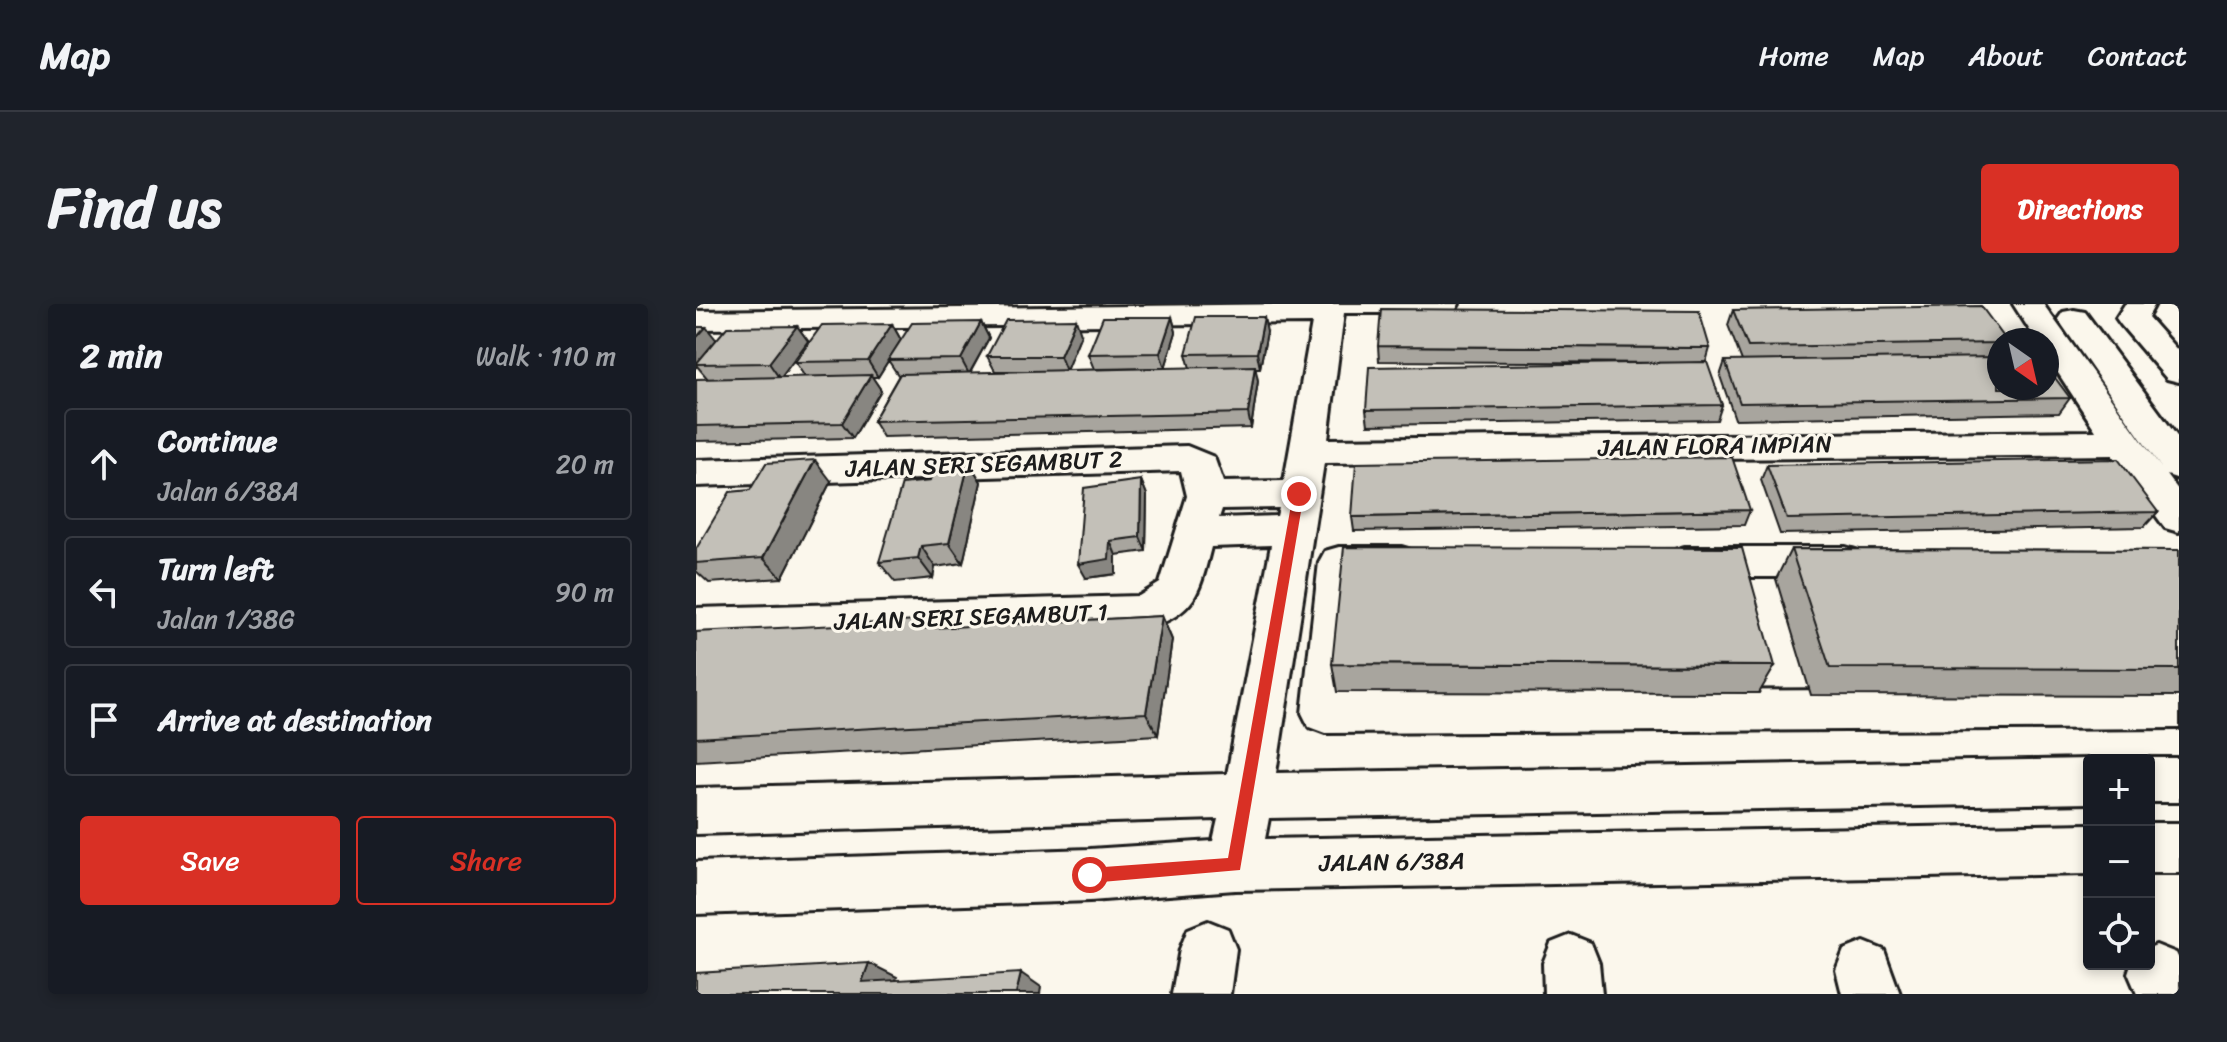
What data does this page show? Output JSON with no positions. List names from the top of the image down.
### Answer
{
  "streets": {
    "street": [
      "JALAN FLORA IMPIAN",
      "JALAN SERI SEGAMBUT 2",
      "JALAN SERI SEGAMBUT 1",
      "JALAN 6/38A"
    ]
  },
  "crossings": [
    ["JALAN SERI SEGAMBUT 2", "JALAN SERI SEGAMBUT 1"]
  ],
  "north": "bottom right",
  "page": {
    "header": "Map",
    "nav": [
      "Home",
      "Map",
      "About",
      "Contact"
    ],
    "title": "Find us",
    "buttons": [
      "Directions",
      ["Save", "Share"]
    ],
    "heading": ["2 min", "Walk · 110 m"],
    "list": [
      ["Continue", "Jalan 6/38A", "20 m"],
      ["Turn left", "Jalan 1/38G", "90 m"],
      "Arrive at destination"
    ],
    "map_buttons": ["+", "−"]
  }
}
